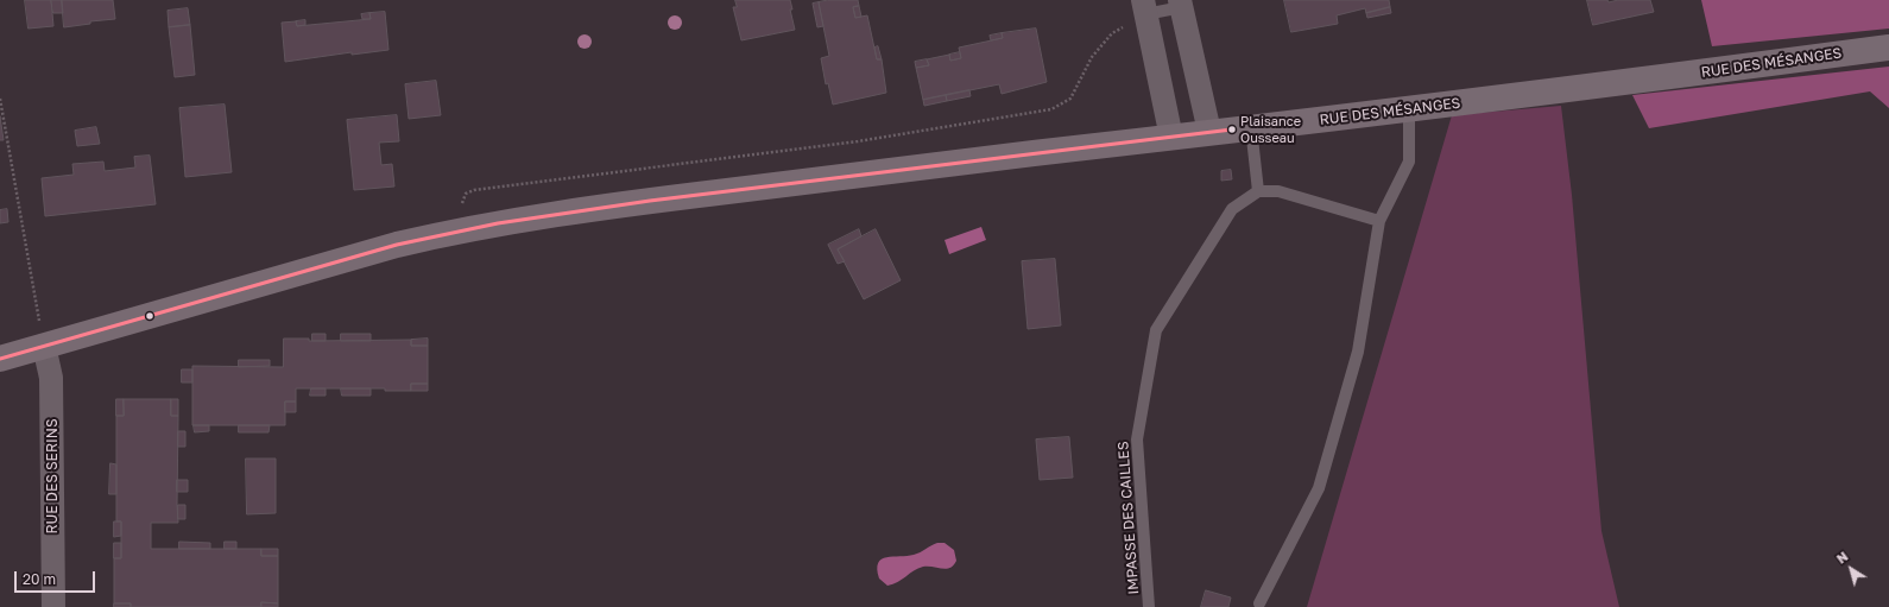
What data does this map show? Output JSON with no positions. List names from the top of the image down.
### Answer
{
  "streets": {
    "main road": ["RUE DES MÉSANGES"],
    "street": ["RUE DES SERINS"],
    "lane": ["IMPASSE DES CAILLES"]
  },
  "crossings": [
    ["RUE DES MÉSANGES", "RUE DES SERINS"]
  ],
  "places": ["Plaisance Ousseau"],
  "scale_bar": "20 m",
  "north": "top left"
}
